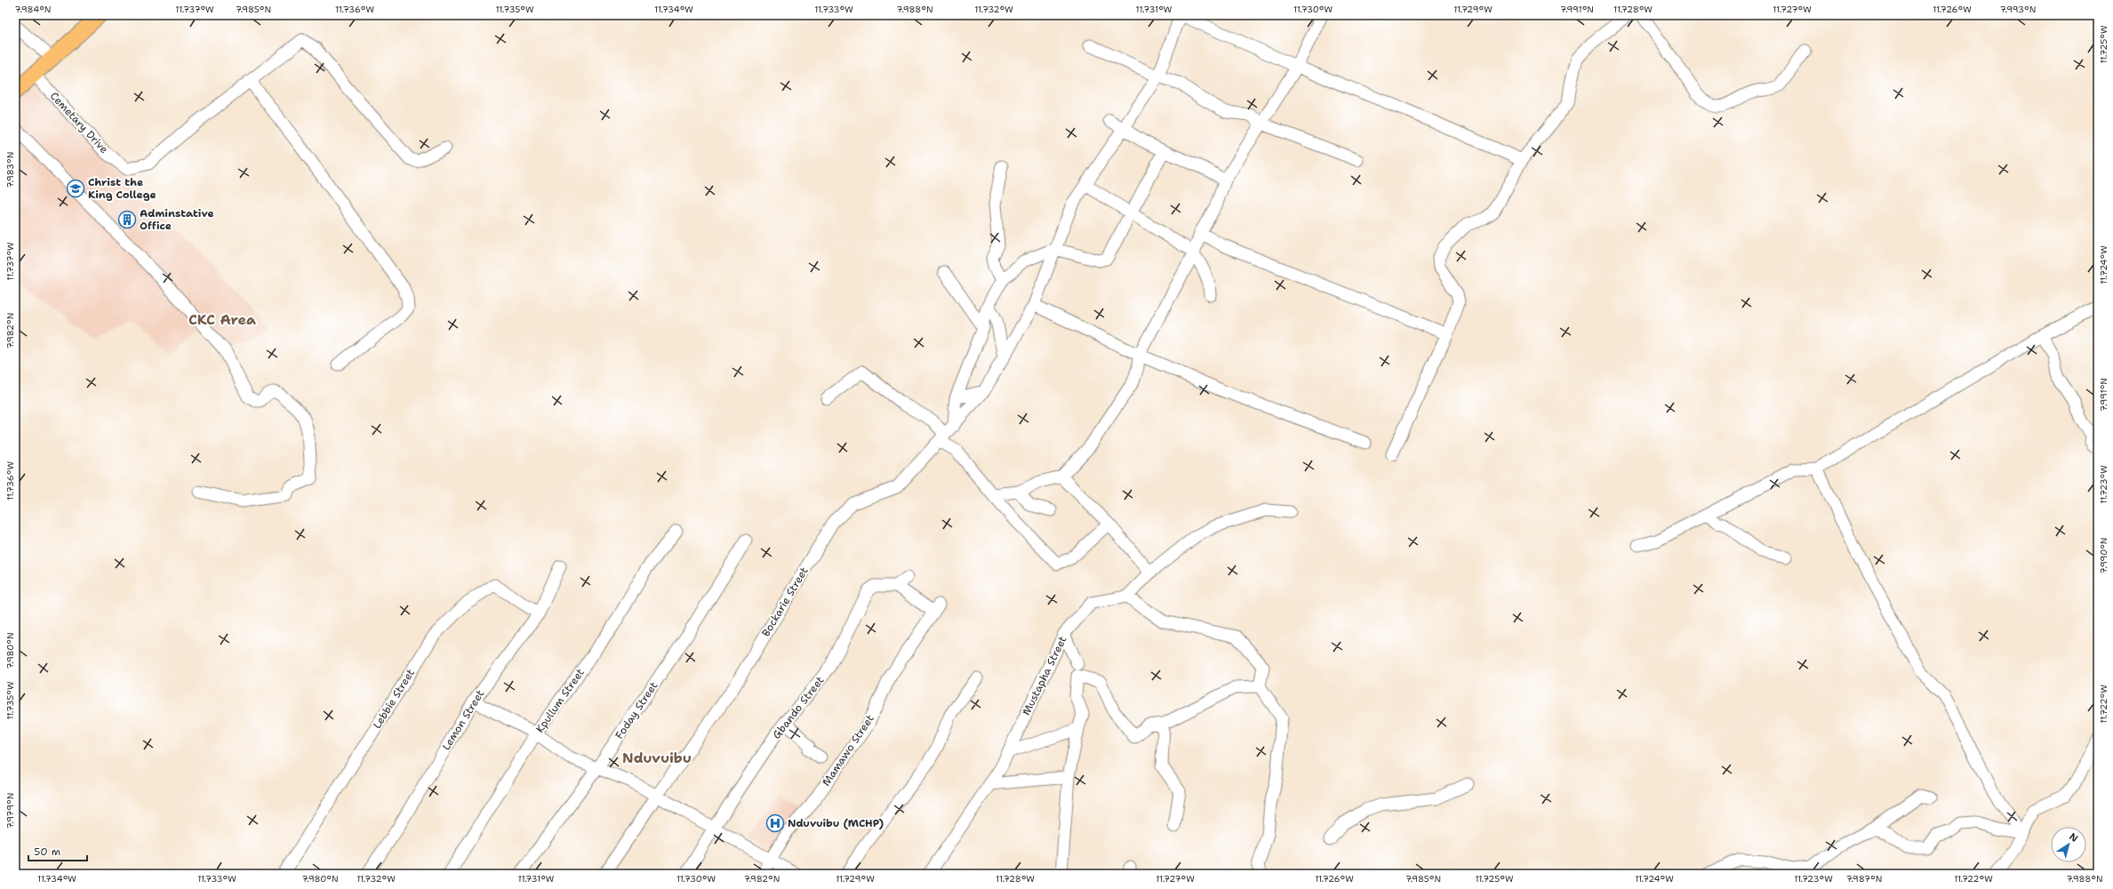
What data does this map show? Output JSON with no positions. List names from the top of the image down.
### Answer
{
  "streets": {
    "street": [
      "Cemetary Drive",
      "Bockarie Street",
      "Mustapha Street",
      "Lebbie Street",
      "Kpullum Street",
      "Gbando Street",
      "Foday Street",
      "Lemon Street",
      "Mamawo Street"
    ]
  },
  "crossings": [
    ["Lebbie Street", "Lemon Street"],
    ["Gbando Street", "Mamawo Street"]
  ],
  "districts": ["CKC Area", "Nduvuibu"],
  "places": {
    "school or university": ["Christ the King College"],
    "building": ["Adminstative Office"],
    "hospital": ["Nduvuibu (MCHP)"]
  },
  "scale_bar": "50 m",
  "north": "top right",
  "coordinates": [
    "7.984°N",
    "11.737°W",
    "7.985°N",
    "11.736°W",
    "11.735°W",
    "11.734°W",
    "11.733°W",
    "7.988°N",
    "11.732°W",
    "11.731°W",
    "11.730°W",
    "11.729°W",
    "7.991°N",
    "11.728°W",
    "11.727°W",
    "11.726°W",
    "7.993°N",
    "11.725°W",
    "7.983°N",
    "11.724°W",
    "7.982°N",
    "11.723°W",
    "7.990°N",
    "7.980°N",
    "11.722°W",
    "7.979°N",
    "7.987°N"
  ]
}
